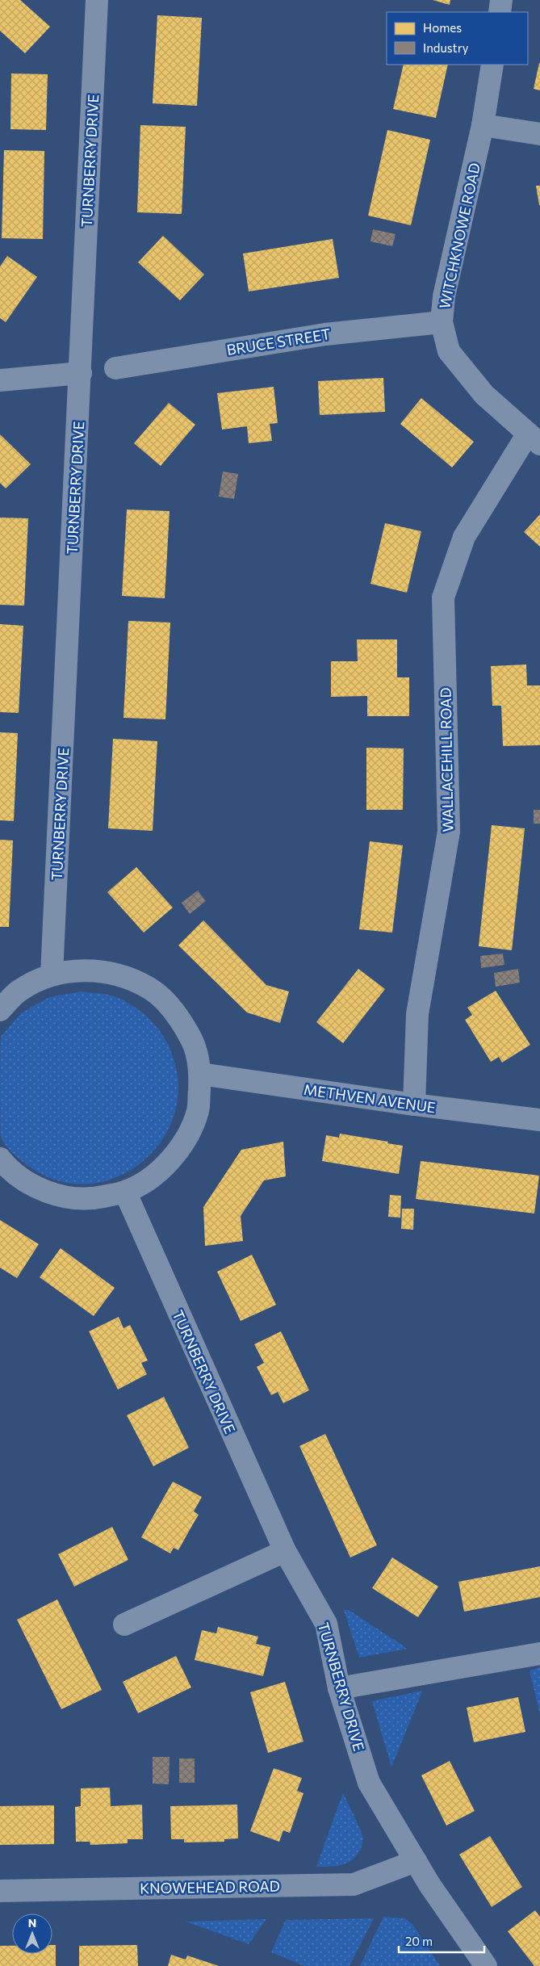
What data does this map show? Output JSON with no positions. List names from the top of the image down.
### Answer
{
  "streets": {
    "street": [
      "TURNBERRY DRIVE",
      "WITCHKNOWE ROAD",
      "BRUCE STREET",
      "WALLACEHILL ROAD",
      "METHVEN AVENUE",
      "KNOWEHEAD ROAD"
    ]
  },
  "crossings": [
    ["TURNBERRY DRIVE", "KNOWEHEAD ROAD"],
    ["WITCHKNOWE ROAD", "BRUCE STREET"],
    ["WITCHKNOWE ROAD", "WALLACEHILL ROAD"],
    ["WALLACEHILL ROAD", "METHVEN AVENUE"]
  ],
  "legend": ["Homes", "Industry"],
  "scale_bar": "20 m",
  "north": "top"
}
